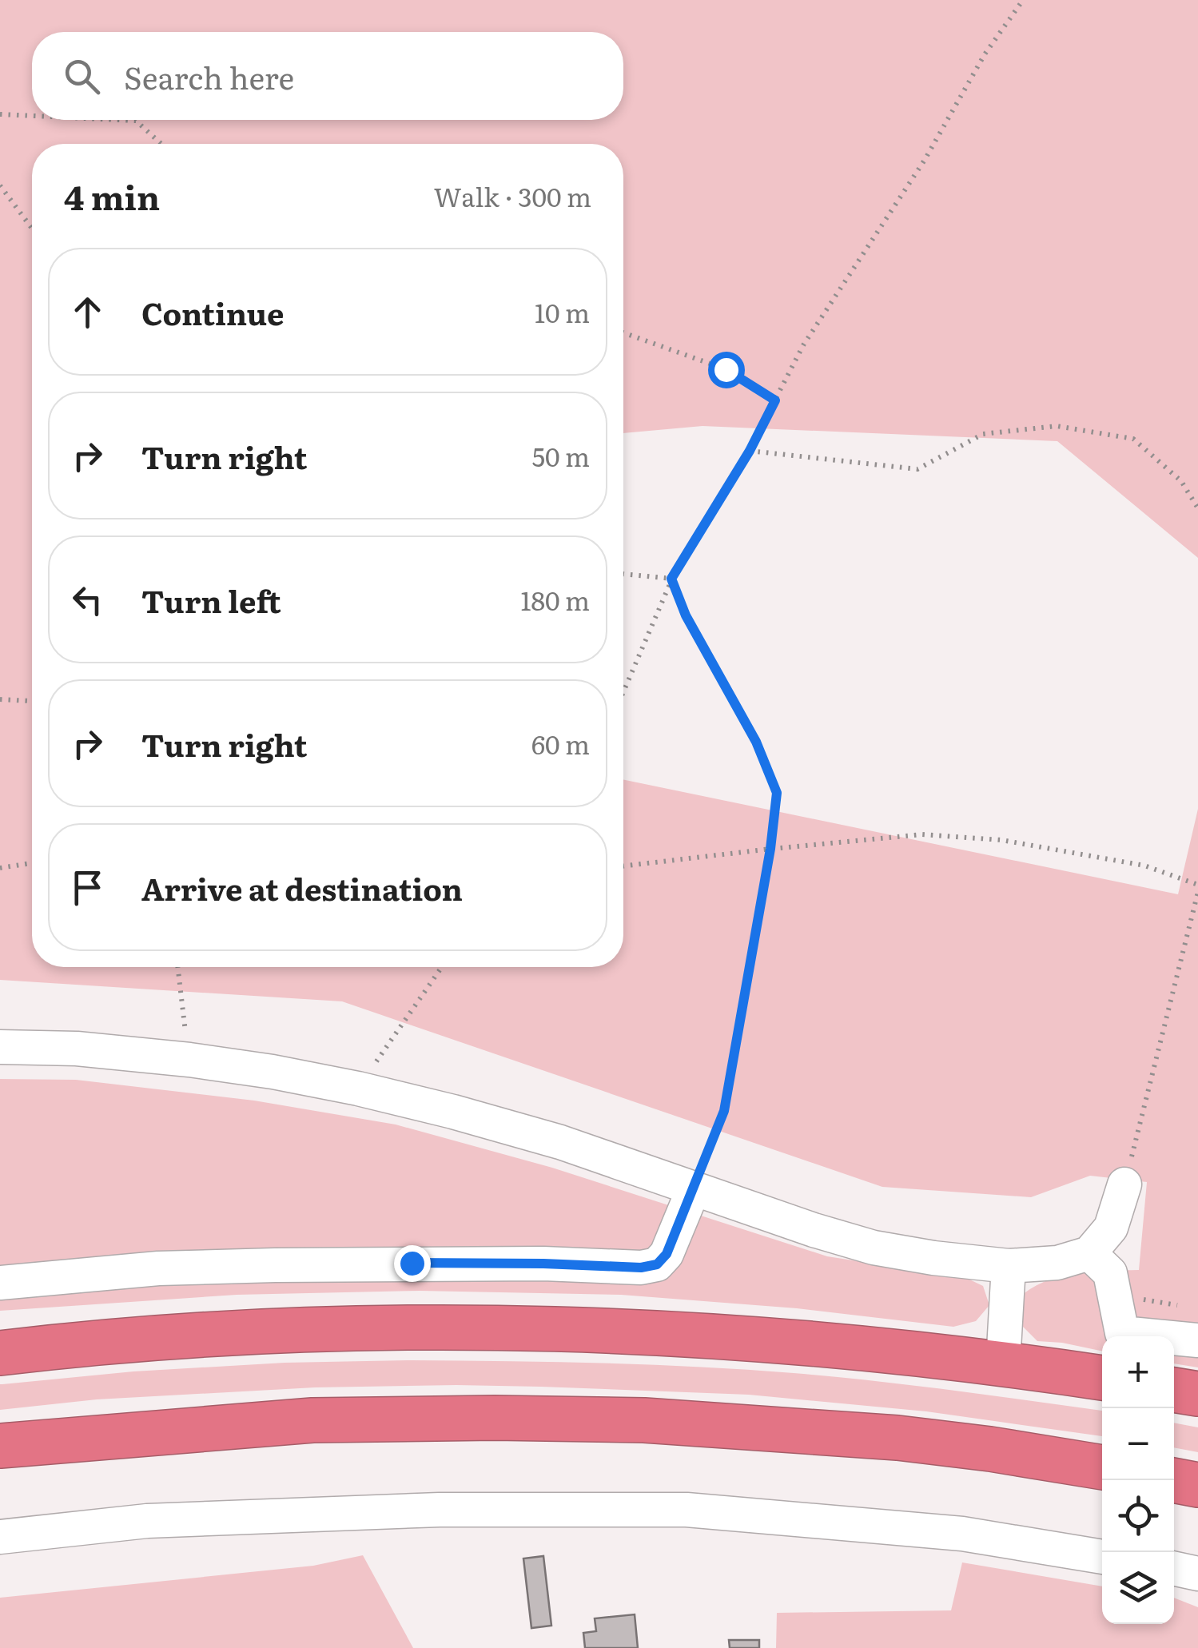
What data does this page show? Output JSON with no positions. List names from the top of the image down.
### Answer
{
  "page": {
    "search": "Search here",
    "heading": ["4 min", "Walk · 300 m"],
    "list": [
      ["Continue", "10 m"],
      ["Turn right", "50 m"],
      ["Turn left", "180 m"],
      ["Turn right", "60 m"],
      "Arrive at destination"
    ],
    "map_buttons": ["+", "−"]
  }
}
